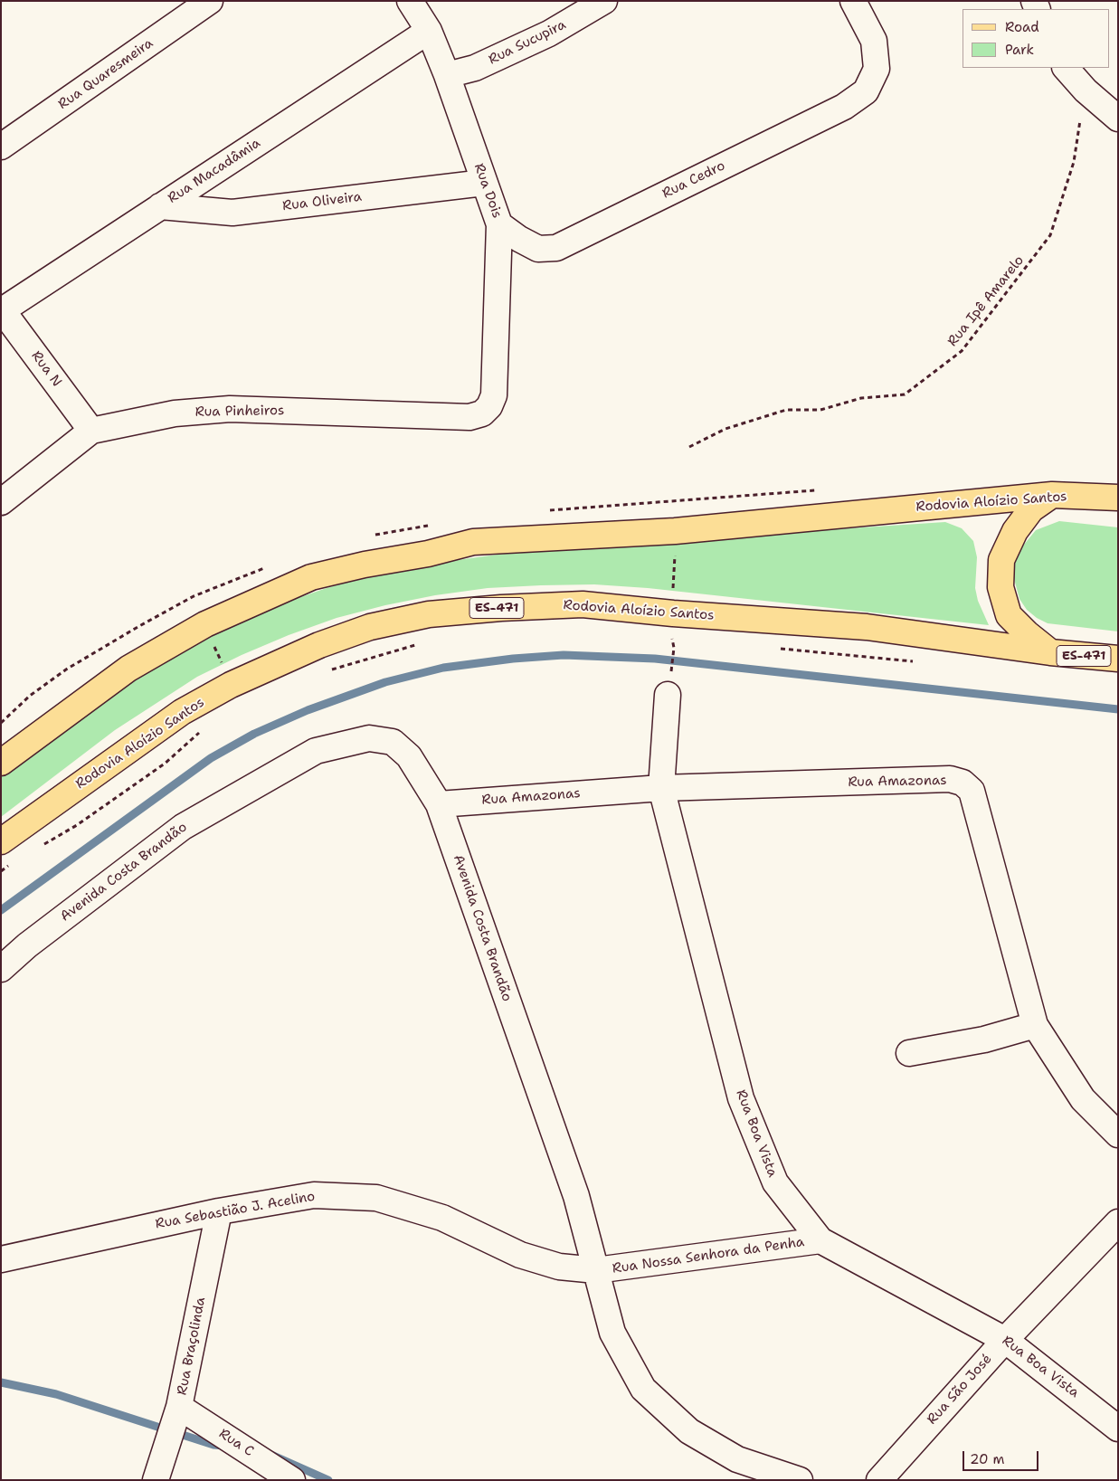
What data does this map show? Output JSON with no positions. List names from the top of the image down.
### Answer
{
  "streets": {
    "main road": ["Rodovia Aloízio Santos", "ES-471"],
    "street": [
      "Rua Sucupira",
      "Rua Quaresmeira",
      "Rua Macadâmia",
      "Rua Cedro",
      "Rua Dois",
      "Rua Oliveira",
      "Rua N",
      "Rua Pinheiros",
      "Rua Amazonas",
      "Avenida Costa Brandão",
      "Rua Boa Vista",
      "Rua Sebastião J. Acelino",
      "Rua Nossa Senhora da Penha",
      "Rua Braçolinda",
      "Rua São José",
      "Rua C"
    ],
    "path": ["Rua Ipê Amarelo"]
  },
  "crossings": [
    ["Rua Sucupira", "Rua Dois"],
    ["Rua Macadâmia", "Rua Dois"],
    ["Rua Macadâmia", "Rua Oliveira"],
    ["Rua Macadâmia", "Rua N"],
    ["Rua Cedro", "Rua Dois"],
    ["Rua Dois", "Rua Oliveira"],
    ["Rua Dois", "Rua Pinheiros"],
    ["Rua N", "Rua Pinheiros"],
    ["Rua Amazonas", "Avenida Costa Brandão"],
    ["Rua Amazonas", "Rua Boa Vista"],
    ["Avenida Costa Brandão", "Rua Sebastião J. Acelino"],
    ["Avenida Costa Brandão", "Rua Nossa Senhora da Penha"],
    ["Rua Boa Vista", "Rua Nossa Senhora da Penha"],
    ["Rua Boa Vista", "Rua São José"],
    ["Rua Sebastião J. Acelino", "Rua Nossa Senhora da Penha"],
    ["Rua Sebastião J. Acelino", "Rua Braçolinda"],
    ["Rua Braçolinda", "Rua C"]
  ],
  "legend": ["Road", "Park"],
  "scale_bar": "20 m"
}
